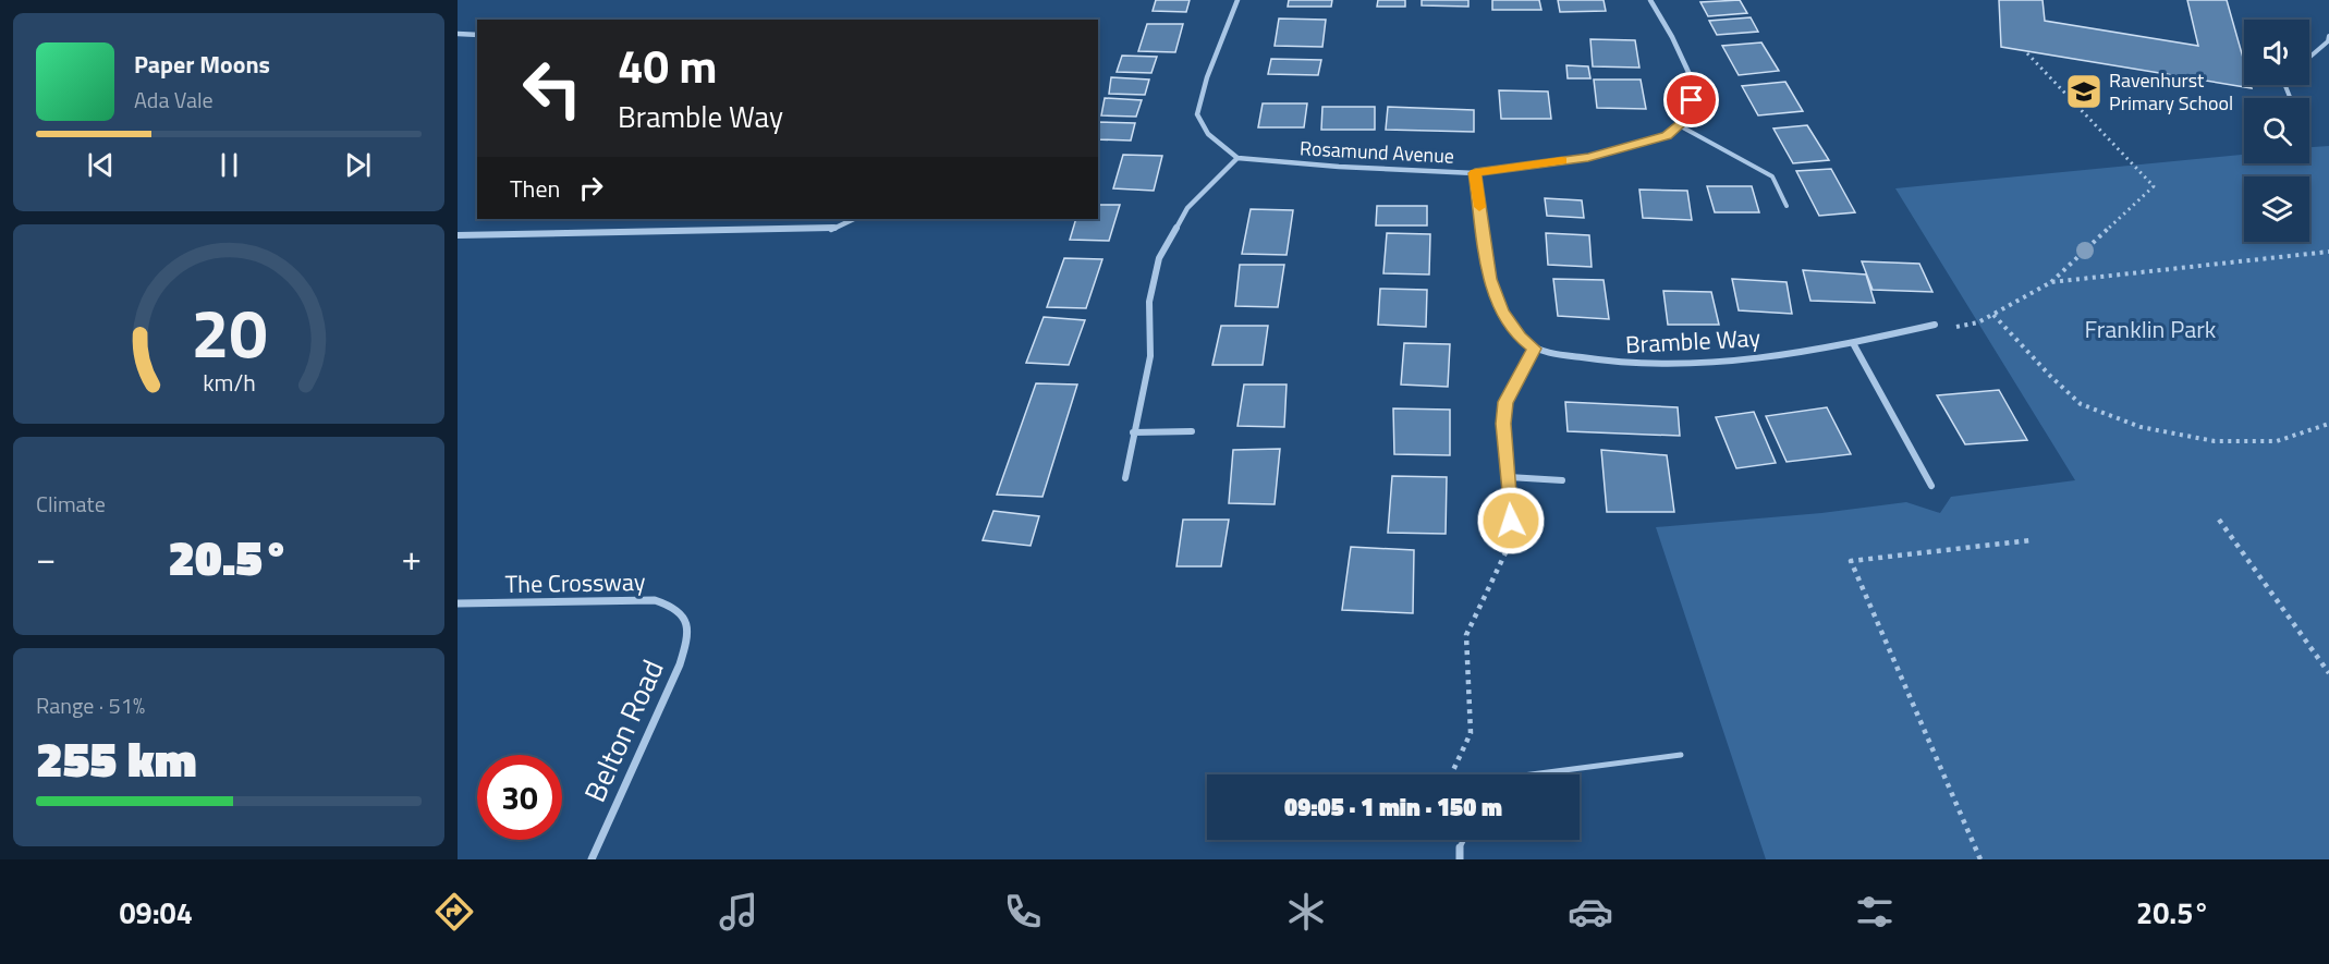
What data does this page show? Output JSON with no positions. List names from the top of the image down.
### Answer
{
  "streets": {
    "street": [
      "Rosamund Avenue",
      "Bramble Way",
      "The Crossway",
      "Belton Road"
    ]
  },
  "crossings": [
    ["The Crossway", "Belton Road"]
  ],
  "parks": ["Franklin Park"],
  "places": {
    "school or university": ["Ravenhurst Primary School"]
  },
  "page": {
    "turn": ["40 m", "Bramble Way"],
    "song": ["Paper Moons", "Ada Vale"],
    "then": "Then",
    "tile": [
      "Climate",
      ["Range · 51%", "255 km"]
    ],
    "heat": ["−", "20.5°", "+"],
    "limit": "30",
    "trip": "09:05 · 1 min · 150 m",
    "tabs": ["09:04", "20.5°"],
    "gauge": ["20", "km/h"]
  }
}
